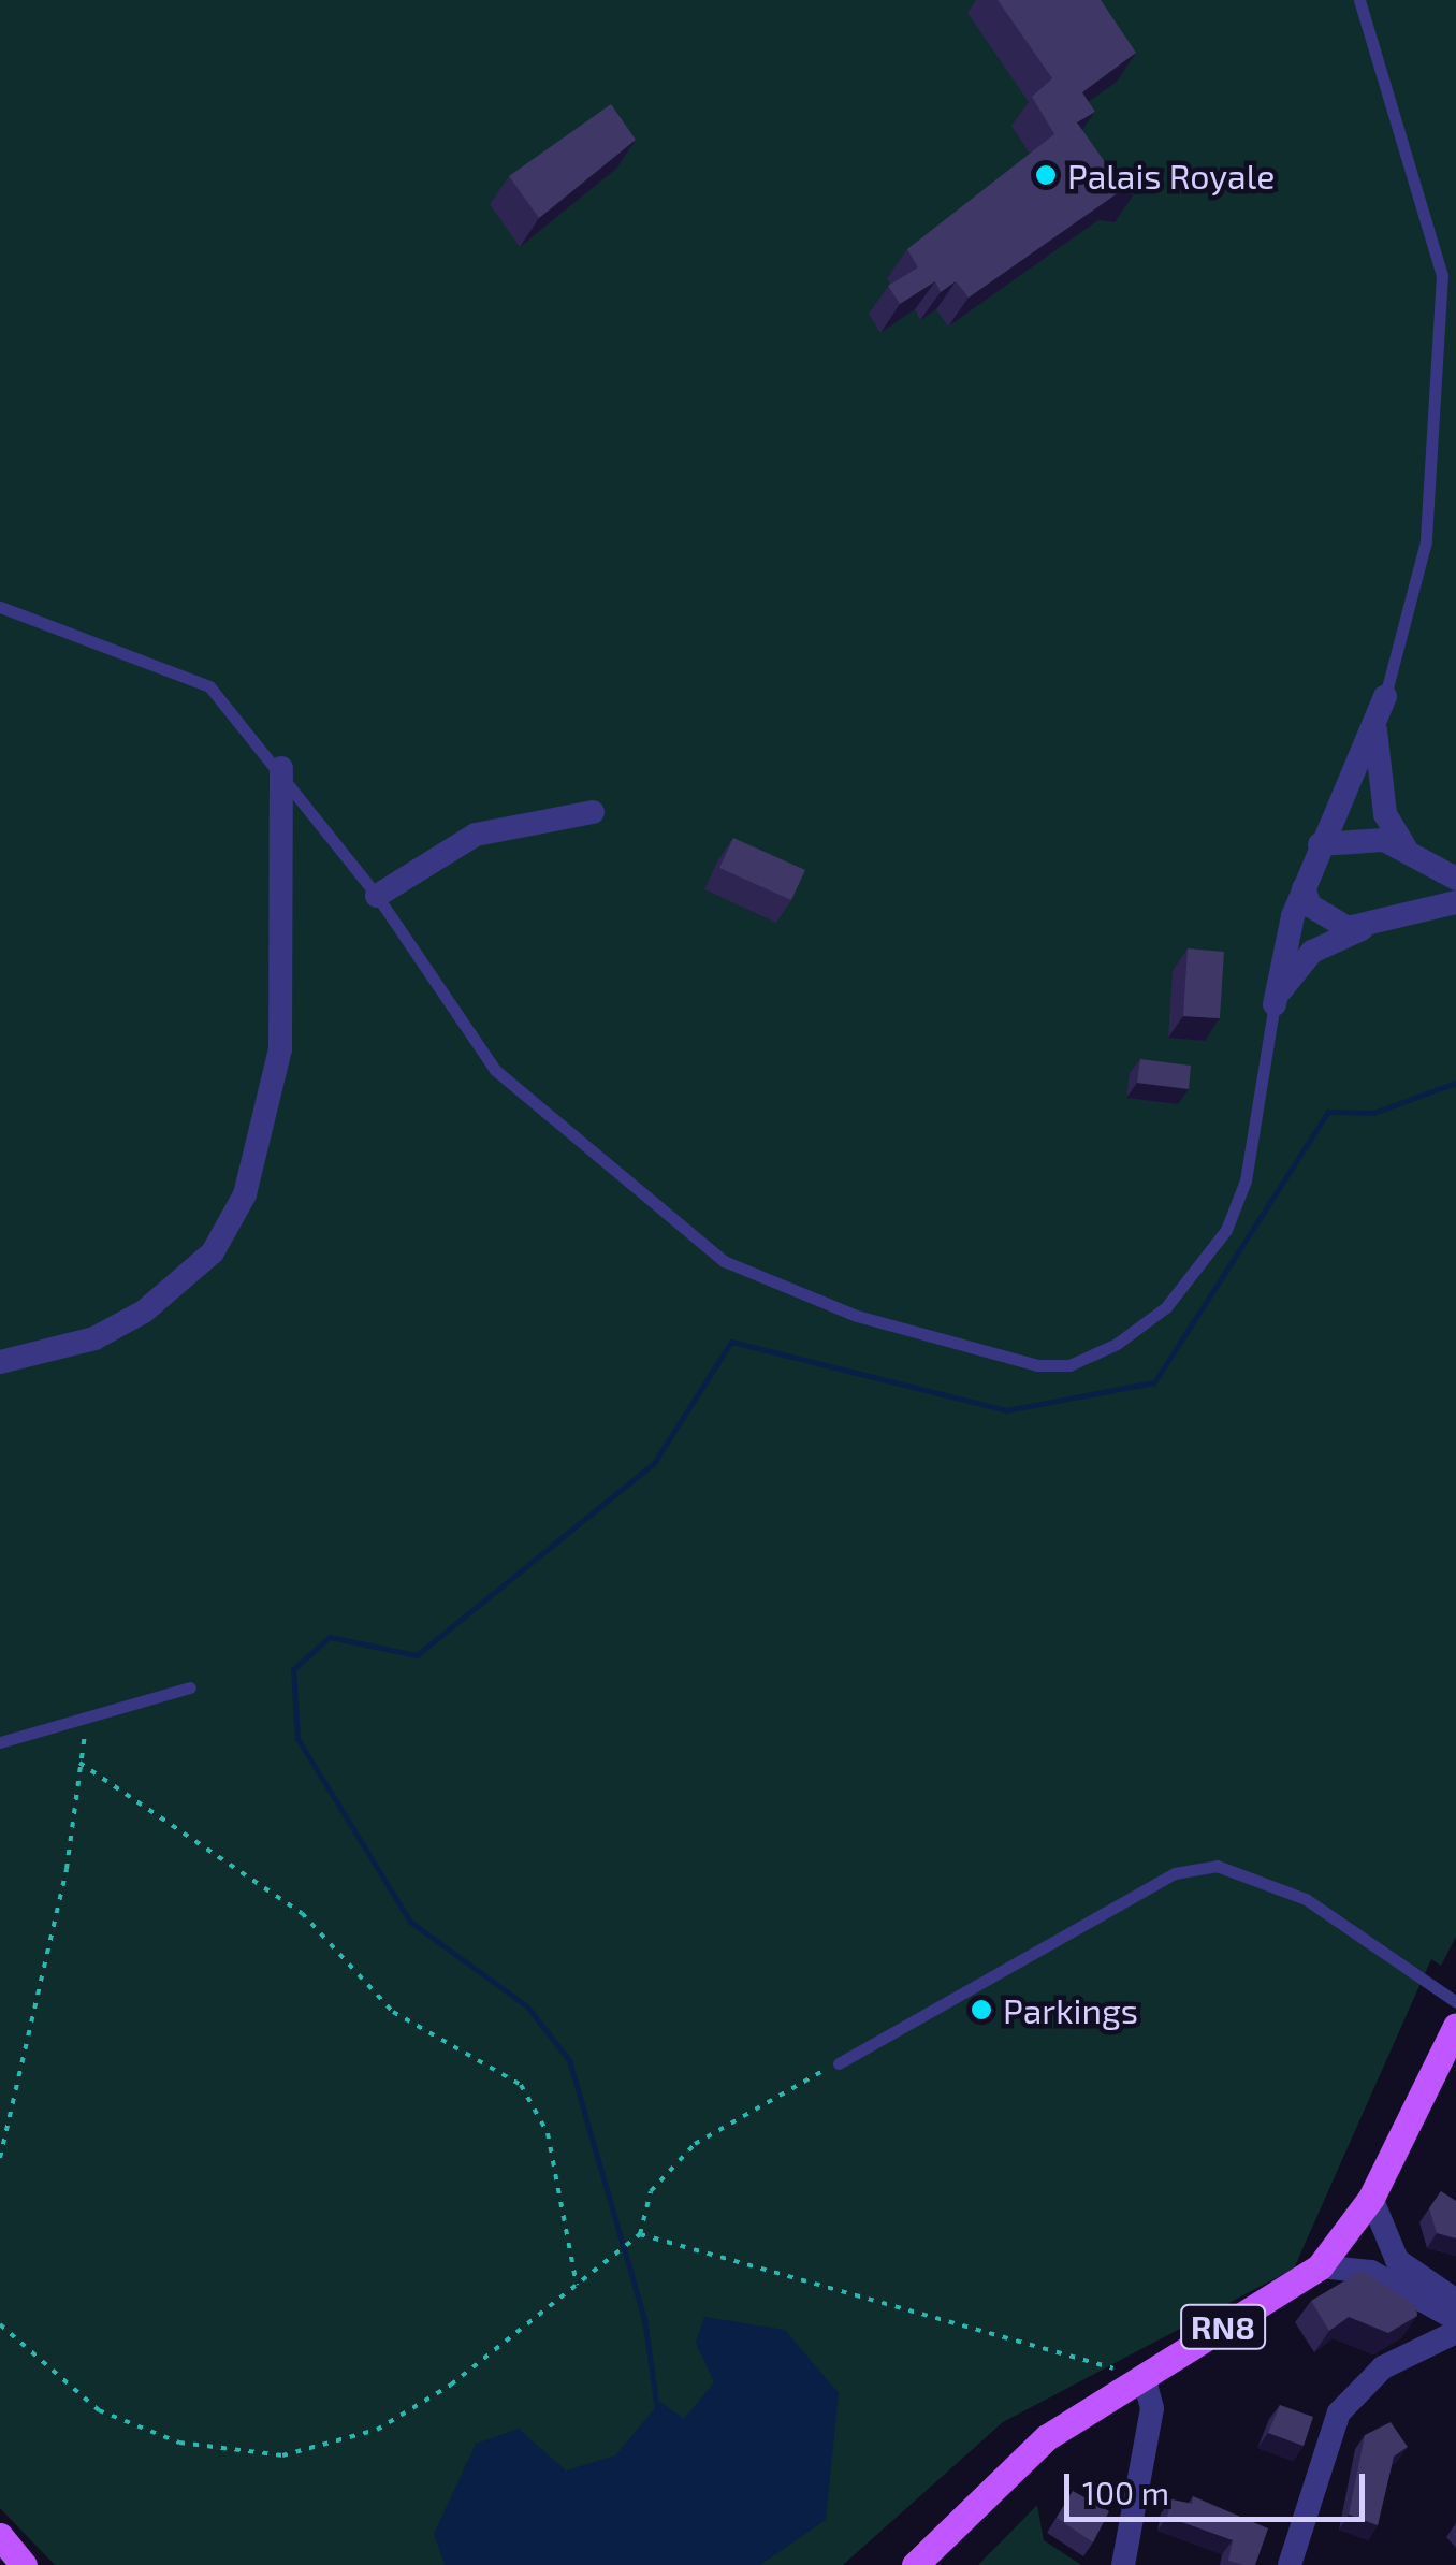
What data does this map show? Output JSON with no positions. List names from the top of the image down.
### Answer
{
  "streets": {
    "main road": ["RN8"]
  },
  "places": ["Palais Royale", "Parkings"],
  "scale_bar": "100 m"
}
